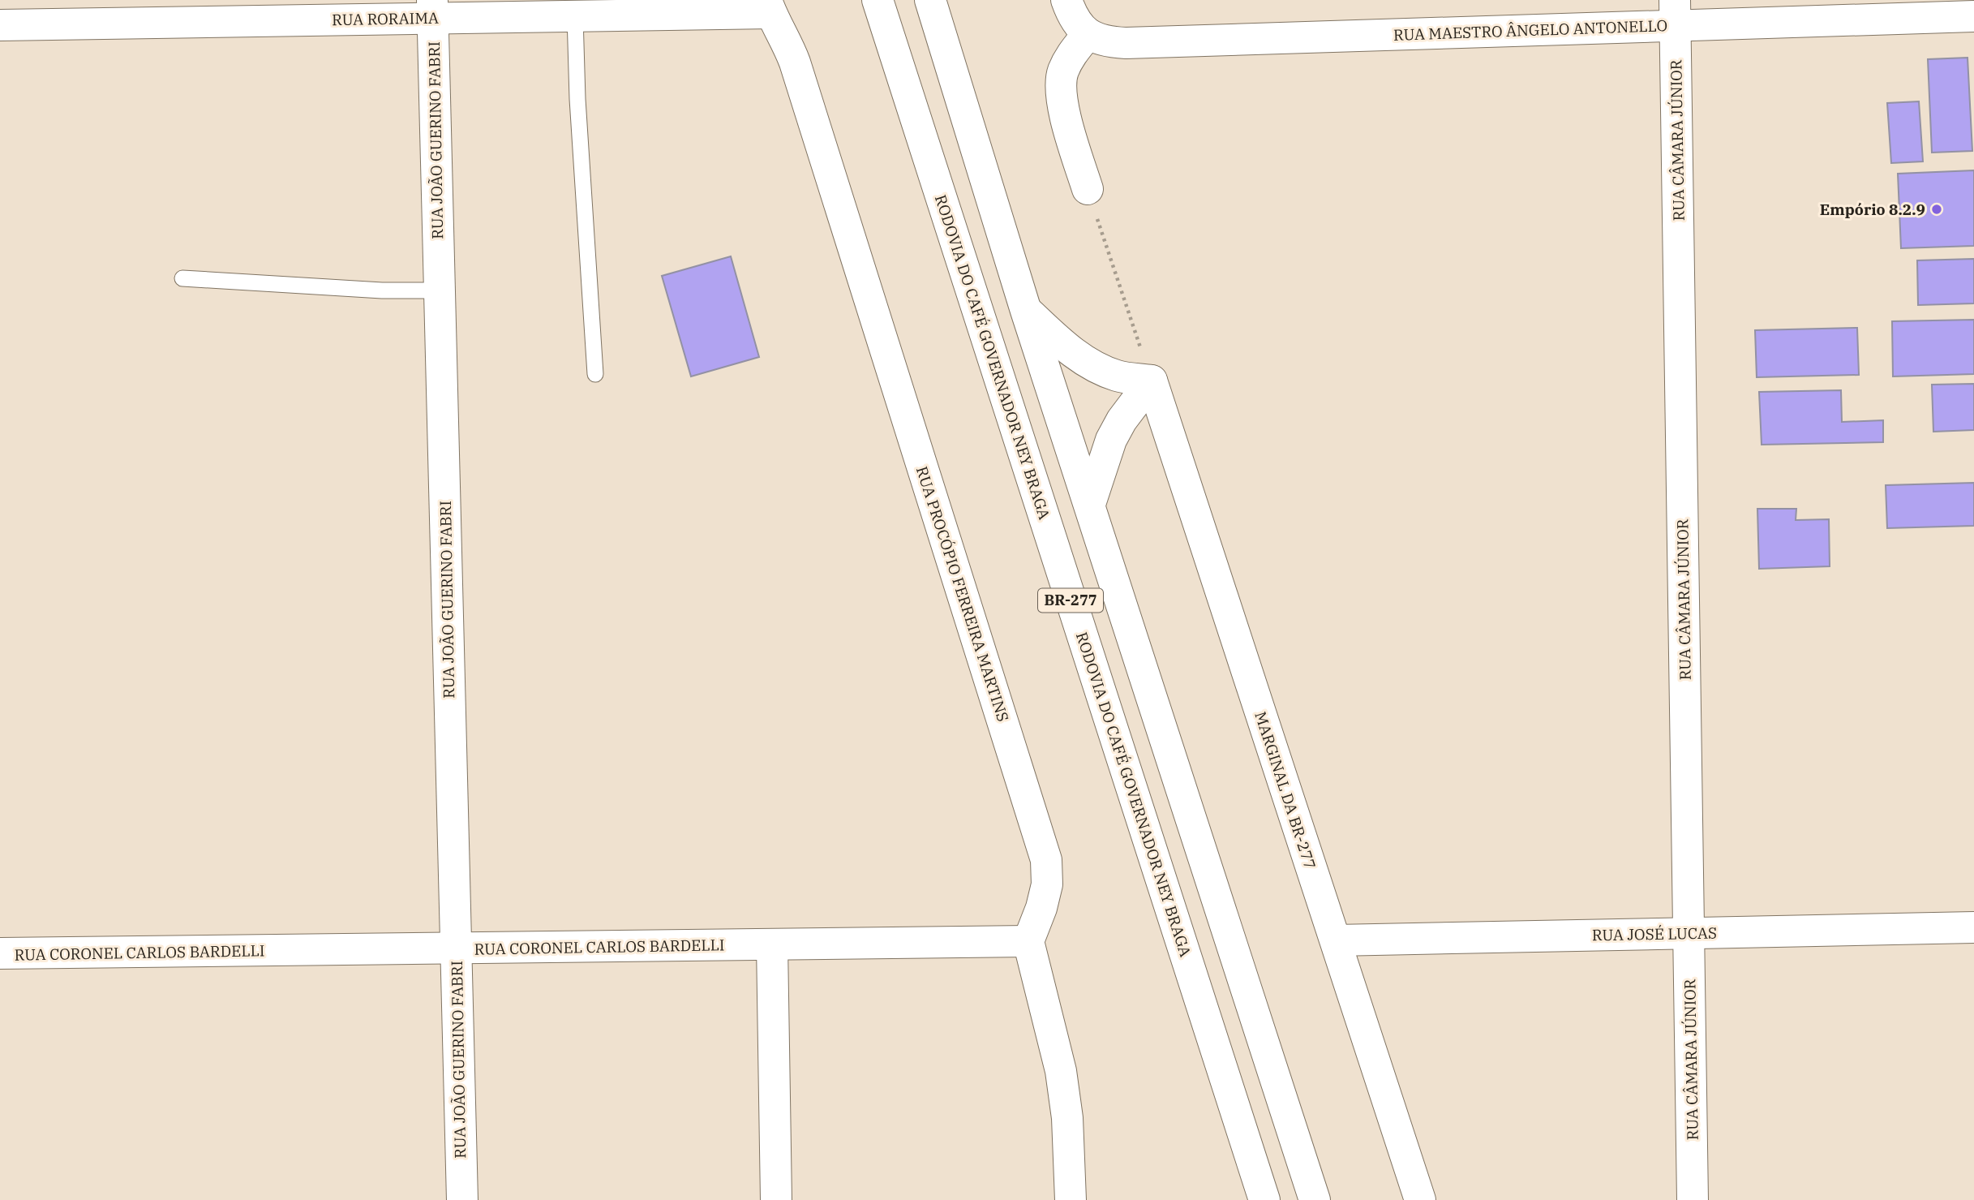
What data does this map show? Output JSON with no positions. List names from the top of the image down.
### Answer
{
  "streets": {
    "main road": [
      "RUA RORAIMA",
      "RUA MAESTRO ÂNGELO ANTONELLO",
      "RUA JOÃO GUERINO FABRI",
      "RUA CÂMARA JÚNIOR",
      "RODOVIA DO CAFÉ GOVERNADOR NEY BRAGA",
      "RUA PROCÓPIO FERREIRA MARTINS",
      "BR-277",
      "MARGINAL DA BR-277",
      "RUA JOSÉ LUCAS",
      "RUA CORONEL CARLOS BARDELLI"
    ]
  },
  "crossings": [
    ["RUA RORAIMA", "RUA JOÃO GUERINO FABRI"],
    ["RUA RORAIMA", "RUA PROCÓPIO FERREIRA MARTINS"],
    ["RUA MAESTRO ÂNGELO ANTONELLO", "RUA CÂMARA JÚNIOR"],
    ["RUA JOÃO GUERINO FABRI", "RUA CORONEL CARLOS BARDELLI"],
    ["RUA CÂMARA JÚNIOR", "RUA JOSÉ LUCAS"],
    ["RUA PROCÓPIO FERREIRA MARTINS", "RUA CORONEL CARLOS BARDELLI"],
    ["MARGINAL DA BR-277", "RUA JOSÉ LUCAS"]
  ],
  "places": ["Empório 8.2.9"]
}
